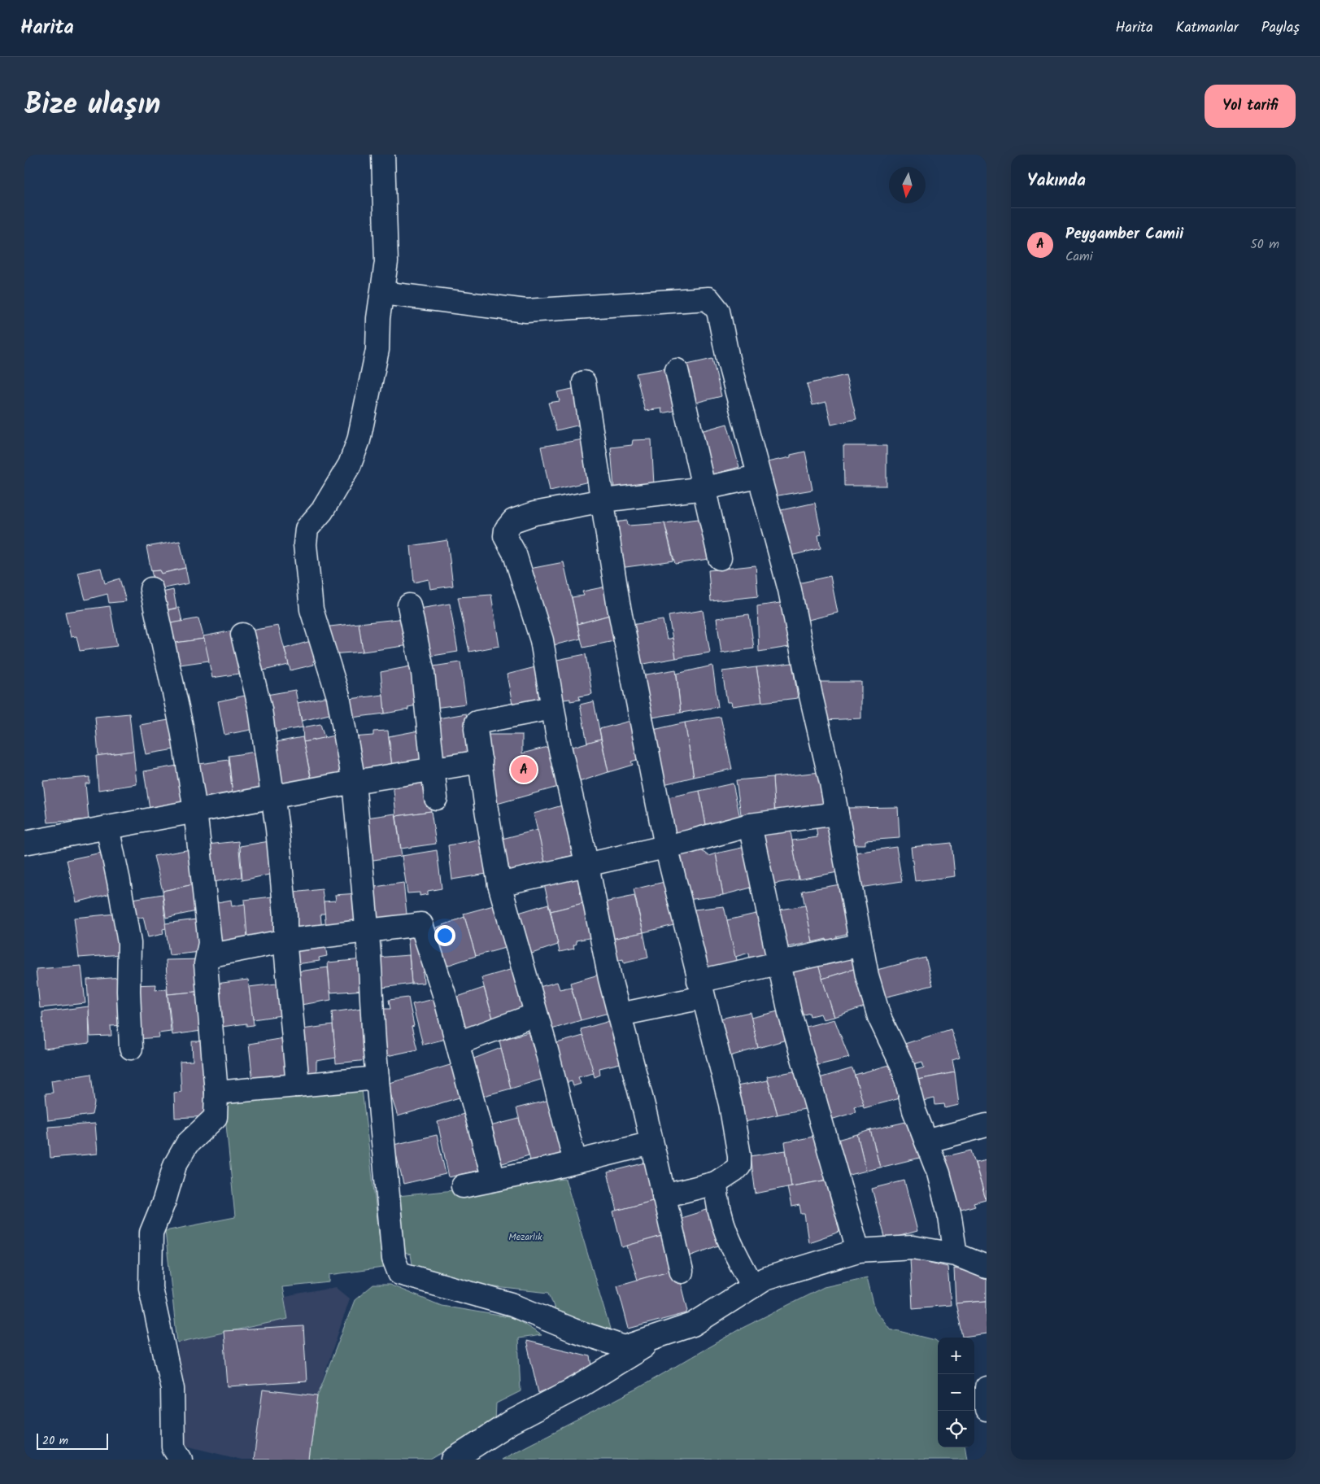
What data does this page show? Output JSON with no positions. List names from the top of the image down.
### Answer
{
  "parks": ["Mezarlık"],
  "scale_bar": "20 m",
  "north": "bottom",
  "page": {
    "header": "Harita",
    "nav": ["Harita", "Katmanlar", "Paylaş"],
    "title": "Bize ulaşın",
    "buttons": "Yol tarifi",
    "heading": "Yakında",
    "list": [
      {
        "mark": "A",
        "name": "Peygamber Camii",
        "note": "Cami",
        "value": "50 m"
      }
    ],
    "pins": "A",
    "map_buttons": ["+", "−"],
    "scale": "20 m"
  }
}
